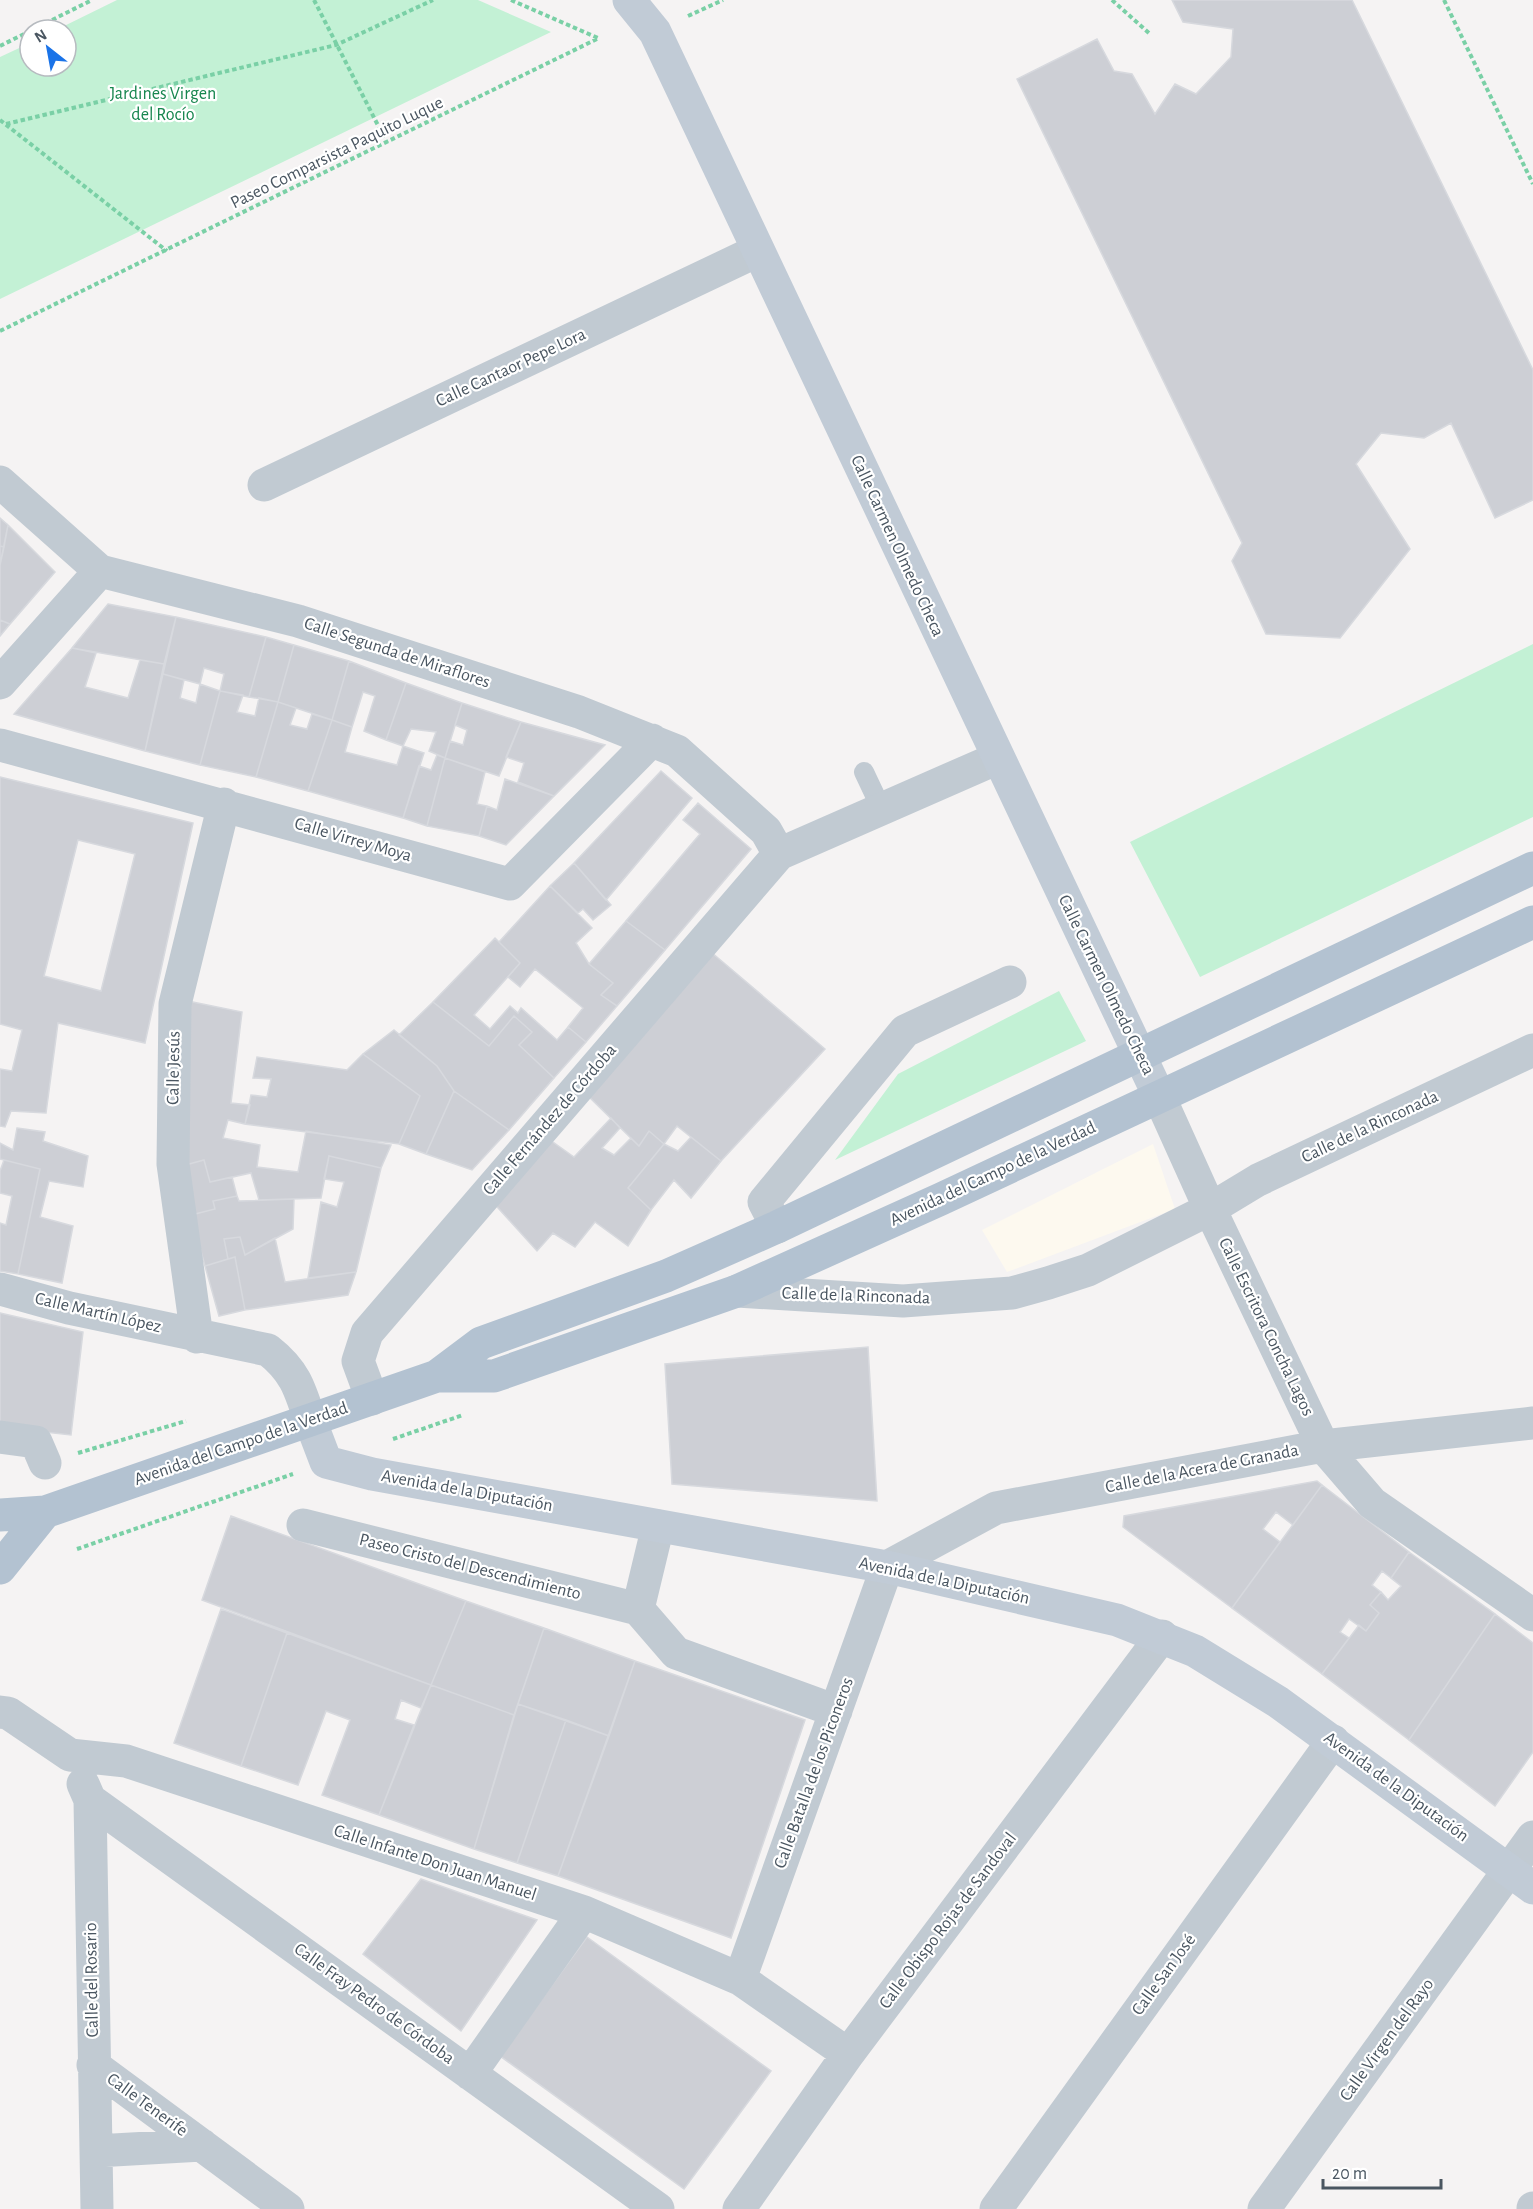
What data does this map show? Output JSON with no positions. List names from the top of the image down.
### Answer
{
  "streets": {
    "main road": ["Avenida del Campo de la Verdad"],
    "street": [
      "Calle Cantaor Pepe Lora",
      "Calle Carmen Olmedo Checa",
      "Calle Segunda de Miraflores",
      "Calle Virrey Moya",
      "Calle Jesús",
      "Calle Fernández de Córdoba",
      "Calle de la Rinconada",
      "Calle Martín López",
      "Calle Escritora Concha Lagos",
      "Calle de la Acera de Granada",
      "Avenida de la Diputación",
      "Paseo Cristo del Descendimiento",
      "Calle Batalla de los Piconeros",
      "Calle Infante Don Juan Manuel",
      "Calle Obispo Rojas de Sandoval",
      "Calle San José",
      "Calle del Rosario",
      "Calle Fray Pedro de Córdoba",
      "Calle Virgen del Rayo",
      "Calle Tenerife"
    ],
    "path": ["Paseo Comparsista Paquito Luque"]
  },
  "crossings": [
    ["Calle Cantaor Pepe Lora", "Calle Carmen Olmedo Checa"],
    ["Calle Carmen Olmedo Checa", "Avenida del Campo de la Verdad"],
    ["Calle Segunda de Miraflores", "Calle Virrey Moya"],
    ["Calle Segunda de Miraflores", "Calle Fernández de Córdoba"],
    ["Calle Virrey Moya", "Calle Jesús"],
    ["Calle Jesús", "Calle Martín López"],
    ["Calle Fernández de Córdoba", "Avenida del Campo de la Verdad"],
    ["Calle de la Rinconada", "Avenida del Campo de la Verdad"],
    ["Calle de la Rinconada", "Calle Escritora Concha Lagos"],
    ["Avenida del Campo de la Verdad", "Calle Martín López"],
    ["Avenida del Campo de la Verdad", "Avenida de la Diputación"],
    ["Calle Martín López", "Avenida de la Diputación"],
    ["Calle Escritora Concha Lagos", "Calle de la Acera de Granada"],
    ["Calle de la Acera de Granada", "Avenida de la Diputación"],
    ["Calle de la Acera de Granada", "Calle Batalla de los Piconeros"],
    ["Avenida de la Diputación", "Calle Batalla de los Piconeros"],
    ["Avenida de la Diputación", "Calle Obispo Rojas de Sandoval"],
    ["Avenida de la Diputación", "Calle San José"],
    ["Avenida de la Diputación", "Calle Virgen del Rayo"],
    ["Calle Batalla de los Piconeros", "Calle Infante Don Juan Manuel"],
    ["Calle Infante Don Juan Manuel", "Calle Obispo Rojas de Sandoval"],
    ["Calle Infante Don Juan Manuel", "Calle del Rosario"],
    ["Calle del Rosario", "Calle Fray Pedro de Córdoba"],
    ["Calle del Rosario", "Calle Tenerife"]
  ],
  "parks": ["Jardines Virgen del Rocío"],
  "scale_bar": "20 m",
  "north": "top left"
}
